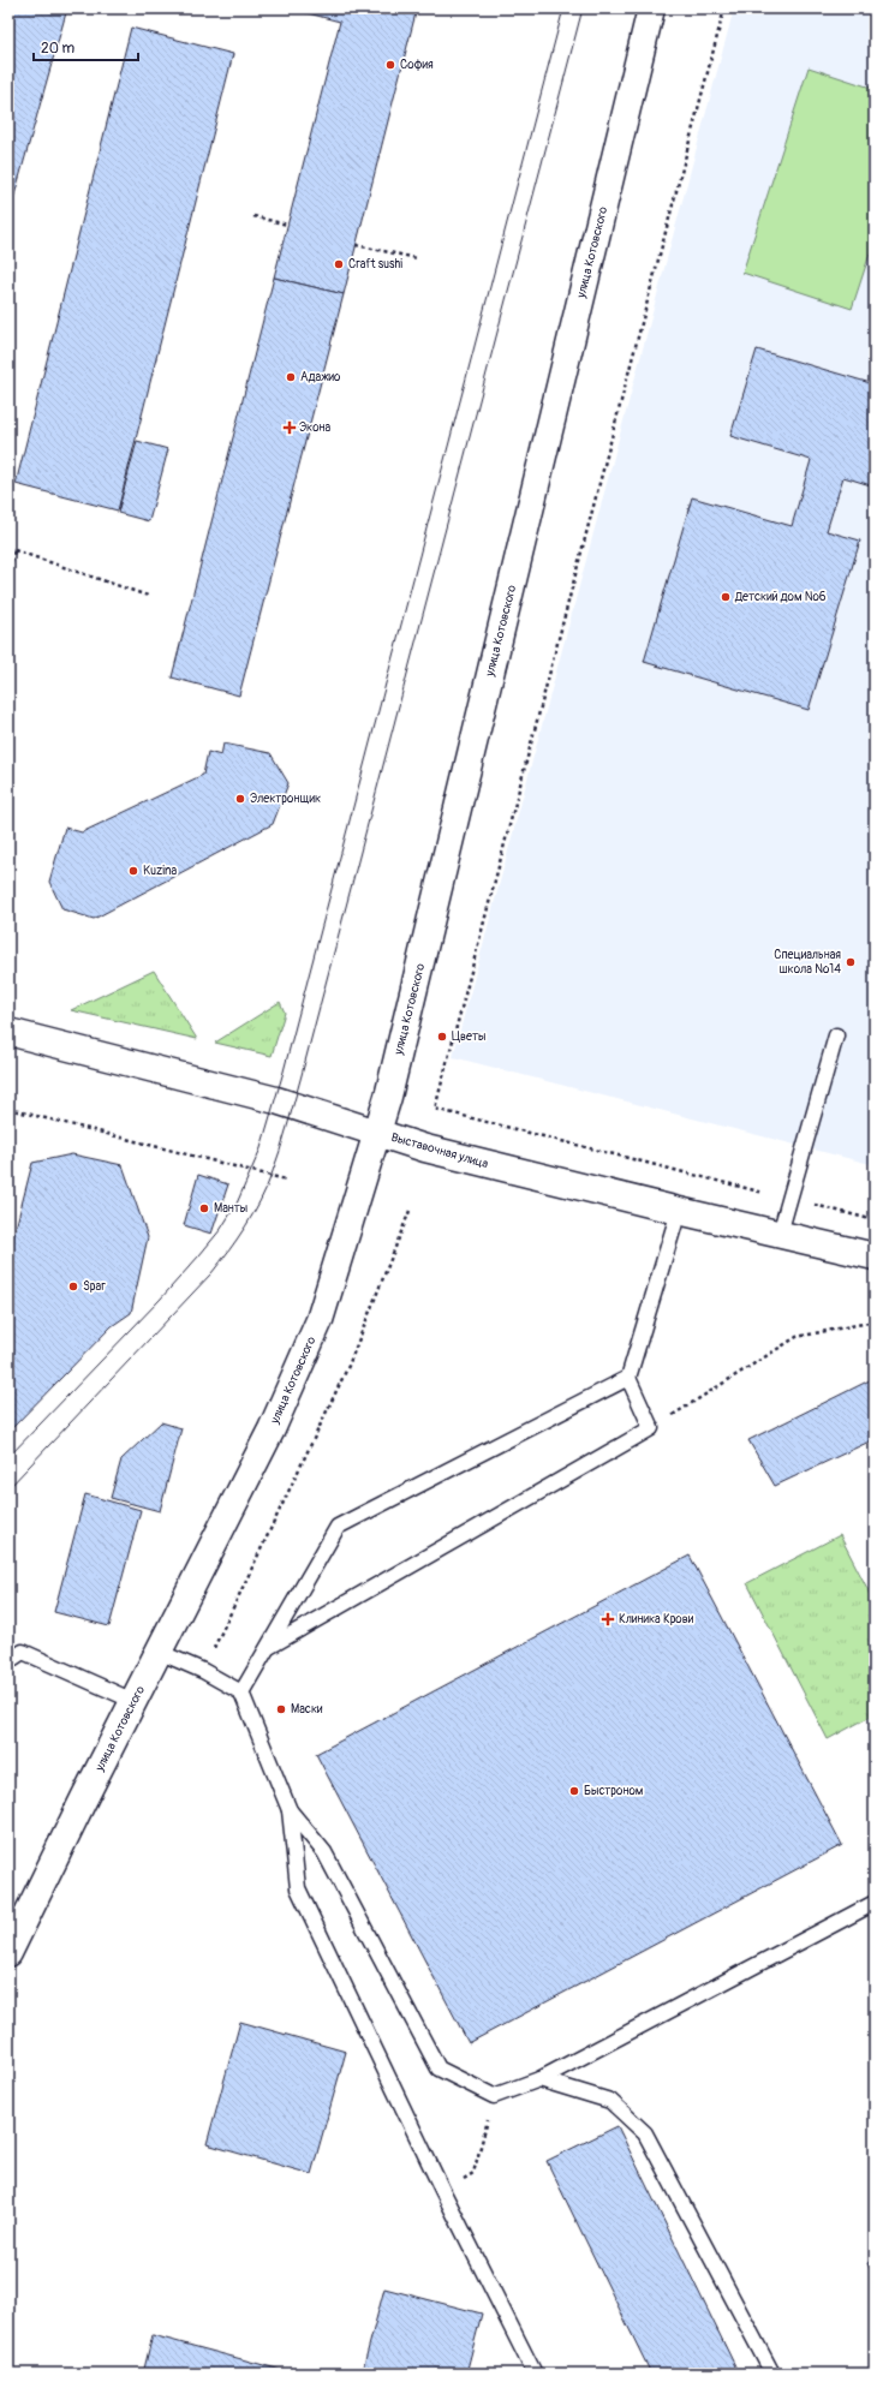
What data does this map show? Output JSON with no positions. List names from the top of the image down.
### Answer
{
  "streets": {
    "main road": ["улица Котовского", "Выставочная улица"]
  },
  "crossings": [
    ["улица Котовского", "Выставочная улица"]
  ],
  "places": {
    "other": [
      "София",
      "Craft sushi",
      "Адажио",
      "Детский дом №6",
      "Электронщик",
      "Kuzina",
      "Специальная школа №14",
      "Цветы",
      "Манты",
      "Spar",
      "Маски",
      "Быстроном"
    ],
    "health": ["Экона", "Клиника Крови"]
  },
  "scale_bar": "20 m"
}
